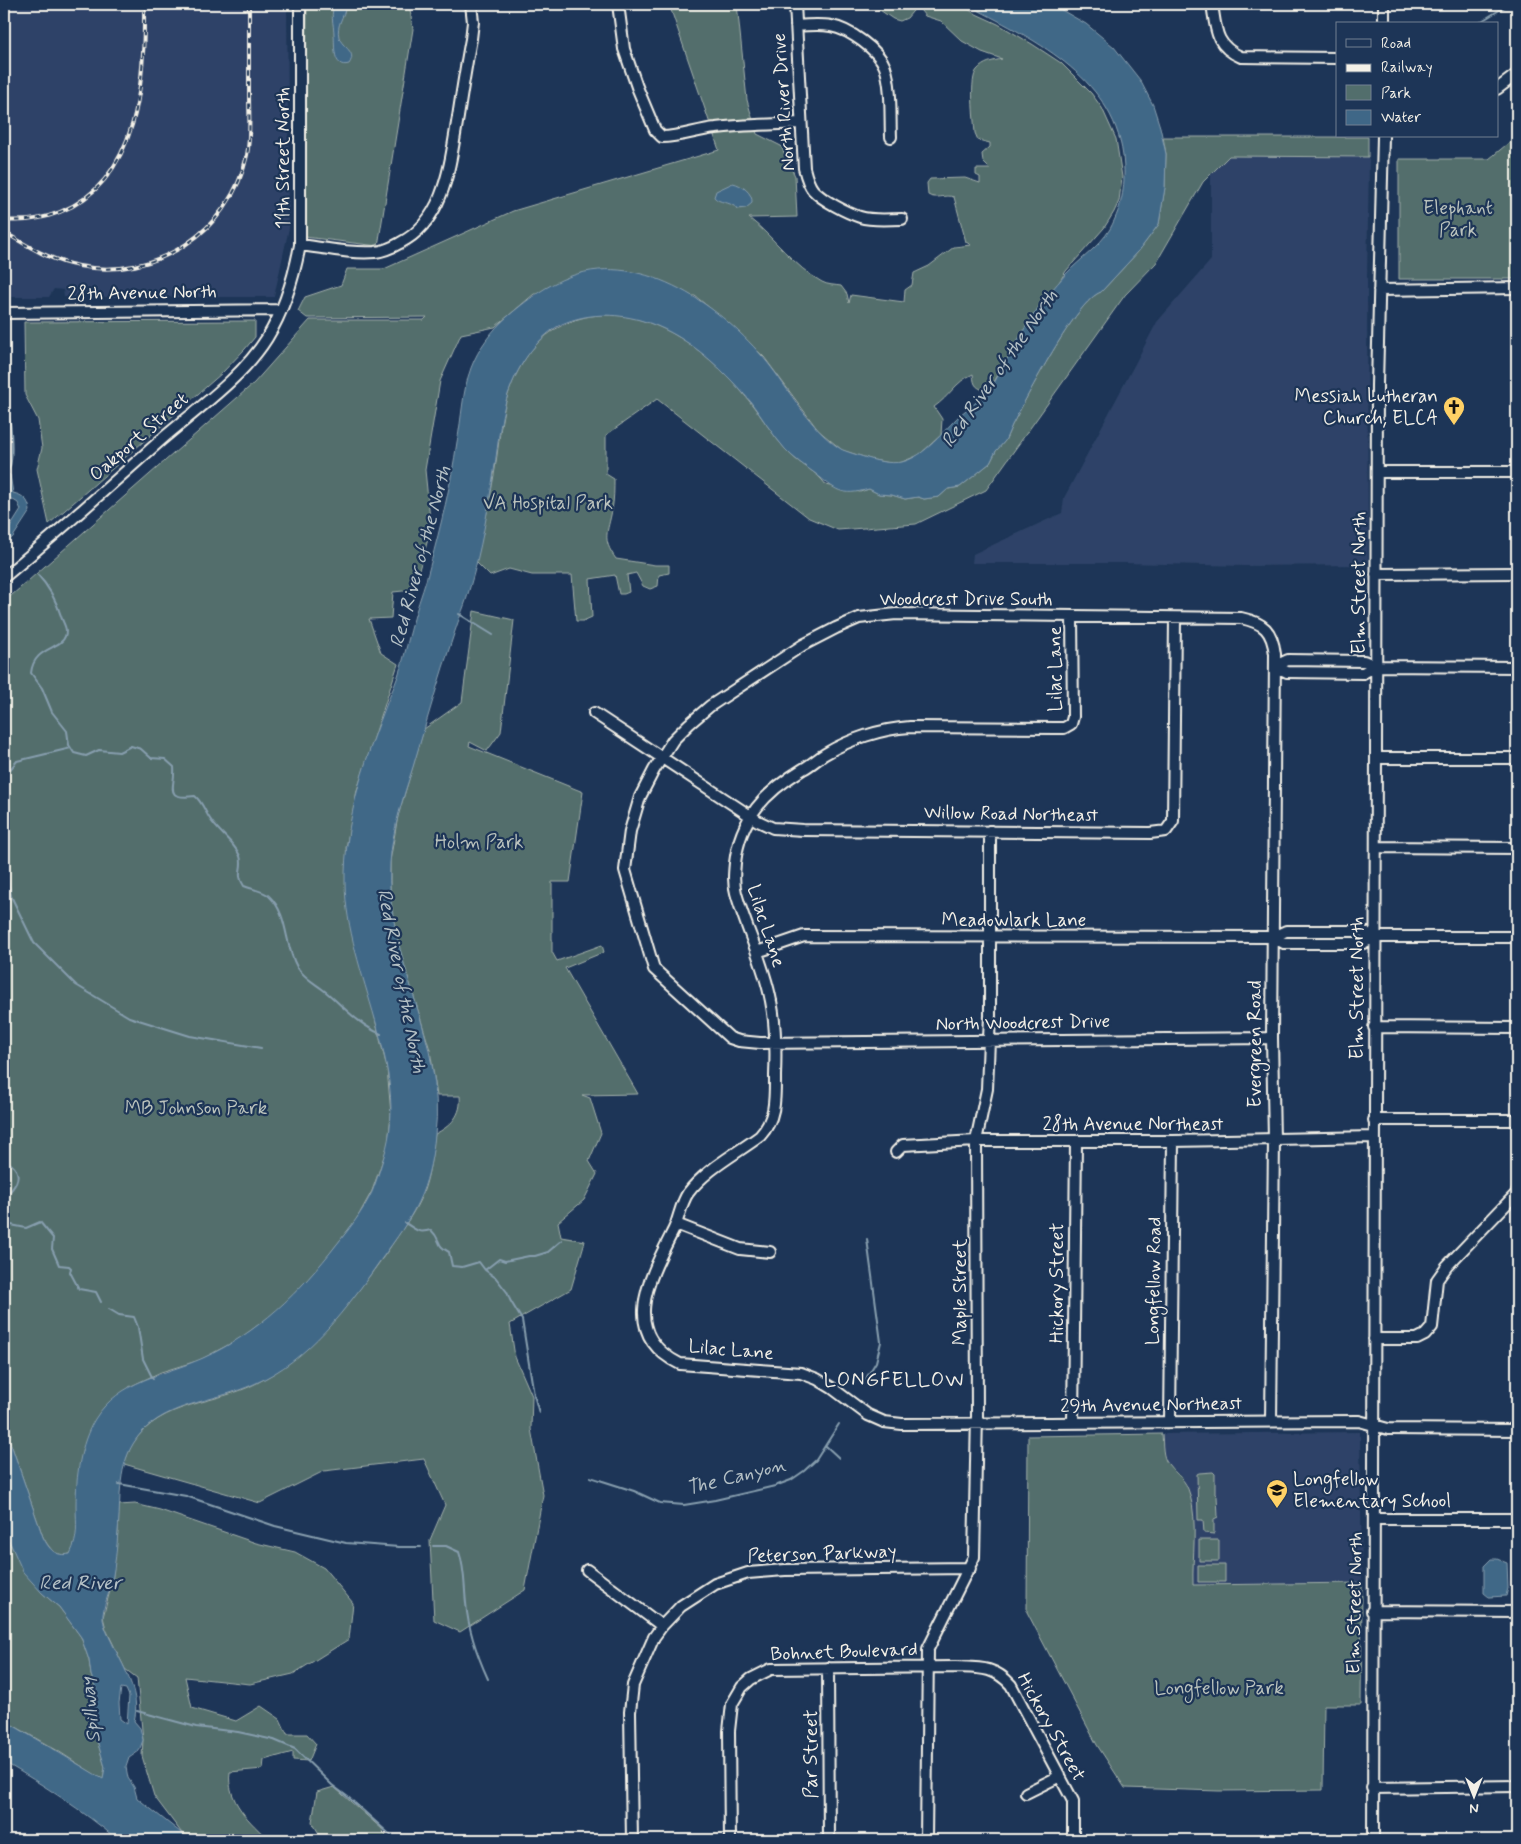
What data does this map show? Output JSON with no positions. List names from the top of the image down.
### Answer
{
  "streets": {
    "street": [
      "North River Drive",
      "11th Street North",
      "28th Avenue North",
      "Oakport Street",
      "Elm Street North",
      "Woodcrest Drive South",
      "Lilac Lane",
      "Willow Road Northeast",
      "Meadowlark Lane",
      "North Woodcrest Drive",
      "Evergreen Road",
      "28th Avenue Northeast",
      "Longfellow Road",
      "Hickory Street",
      "Maple Street",
      "29th Avenue Northeast",
      "Peterson Parkway",
      "Bohnet Boulevard",
      "Par Street"
    ]
  },
  "crossings": [
    ["11th Street North", "28th Avenue North"],
    ["11th Street North", "Oakport Street"],
    ["28th Avenue North", "Oakport Street"],
    ["Elm Street North", "Meadowlark Lane"],
    ["Elm Street North", "28th Avenue Northeast"],
    ["Elm Street North", "29th Avenue Northeast"],
    ["Woodcrest Drive South", "Lilac Lane"],
    ["Woodcrest Drive South", "Willow Road Northeast"],
    ["Woodcrest Drive South", "North Woodcrest Drive"],
    ["Woodcrest Drive South", "Evergreen Road"],
    ["Lilac Lane", "Willow Road Northeast"],
    ["Lilac Lane", "Meadowlark Lane"],
    ["Lilac Lane", "North Woodcrest Drive"],
    ["Lilac Lane", "29th Avenue Northeast"],
    ["Willow Road Northeast", "Maple Street"],
    ["Meadowlark Lane", "Evergreen Road"],
    ["Meadowlark Lane", "Maple Street"],
    ["North Woodcrest Drive", "Evergreen Road"],
    ["North Woodcrest Drive", "Maple Street"],
    ["Evergreen Road", "28th Avenue Northeast"],
    ["Evergreen Road", "29th Avenue Northeast"],
    ["28th Avenue Northeast", "Longfellow Road"],
    ["28th Avenue Northeast", "Hickory Street"],
    ["28th Avenue Northeast", "Maple Street"],
    ["Longfellow Road", "29th Avenue Northeast"],
    ["Hickory Street", "Maple Street"],
    ["Hickory Street", "29th Avenue Northeast"],
    ["Hickory Street", "Bohnet Boulevard"],
    ["Maple Street", "29th Avenue Northeast"],
    ["Maple Street", "Peterson Parkway"],
    ["Maple Street", "Bohnet Boulevard"],
    ["Bohnet Boulevard", "Par Street"]
  ],
  "districts": ["LONGFELLOW"],
  "water": [
    "Red River of the North",
    "The Canyon",
    "Red River",
    "Spillway"
  ],
  "parks": [
    "Elephant Park",
    "VA Hospital Park",
    "Holm Park",
    "MB Johnson Park",
    "Longfellow Park"
  ],
  "places": {
    "church": ["Messiah Lutheran Church, ELCA"],
    "school or university": ["Longfellow Elementary School"]
  },
  "legend": [
    "Road",
    "Railway",
    "Park",
    "Water"
  ],
  "north": "bottom"
}
